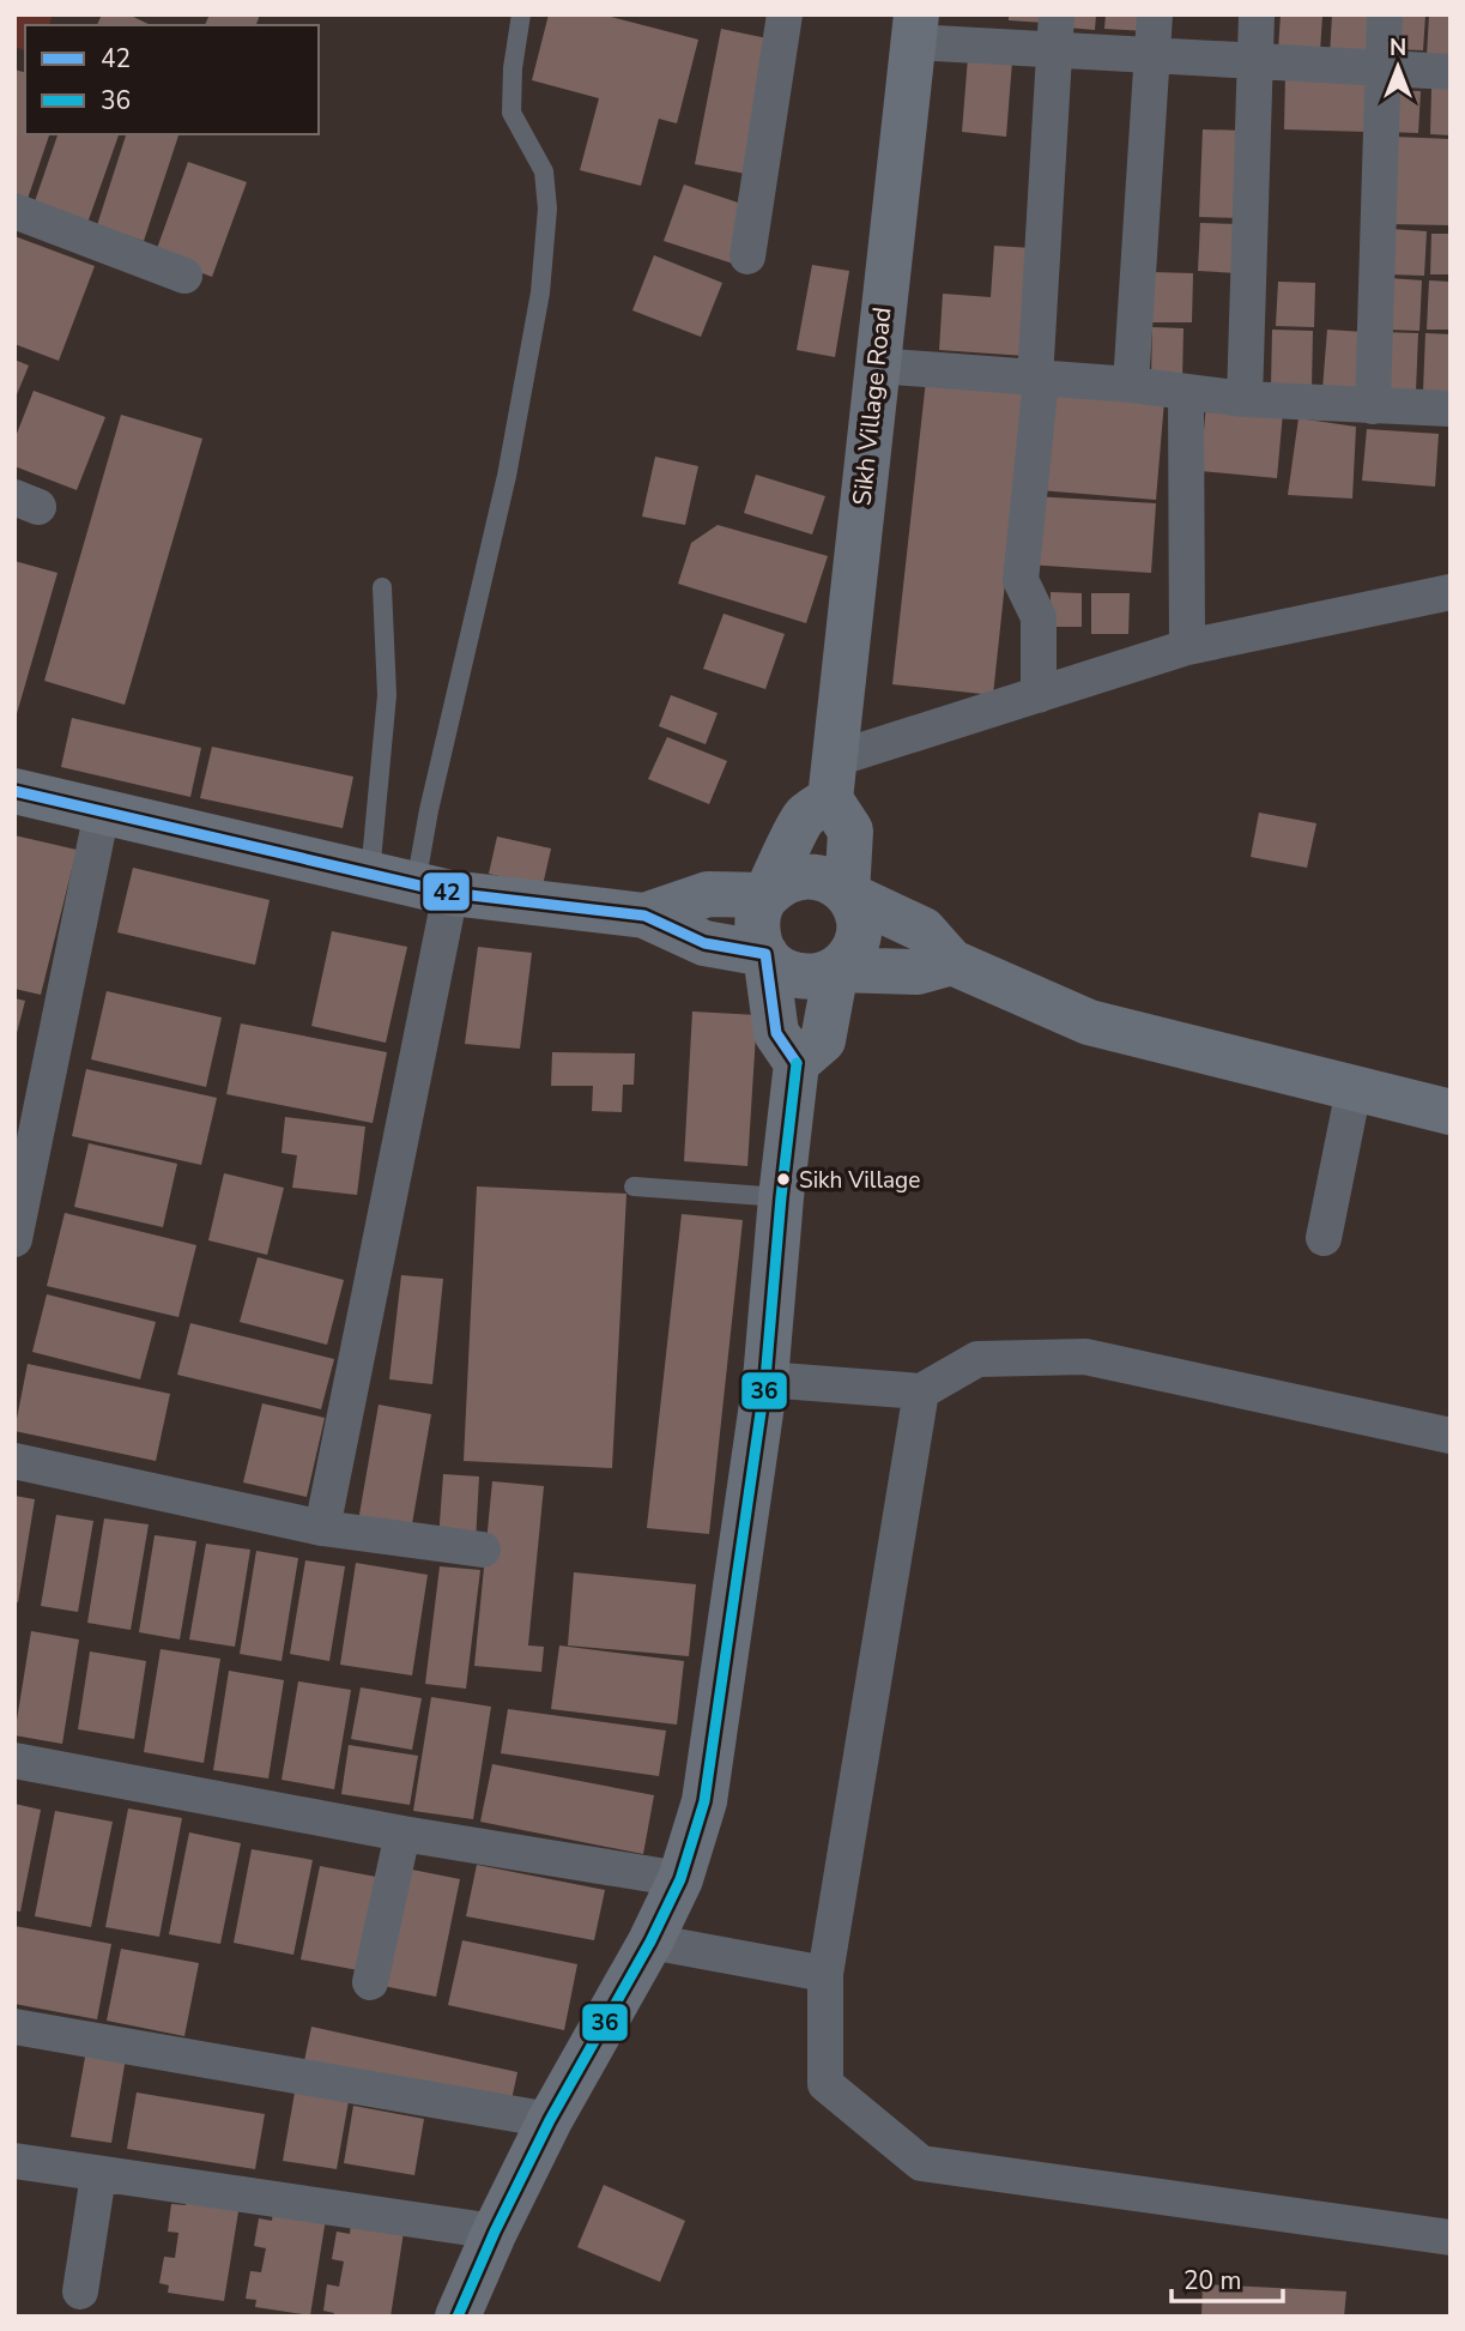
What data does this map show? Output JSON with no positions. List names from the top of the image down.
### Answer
{
  "streets": {
    "main road": ["Sikh Village Road"]
  },
  "places": ["Sikh Village"],
  "lines": ["transit line 42", "transit line 36"],
  "legend": ["42", "36"],
  "scale_bar": "20 m",
  "north": "top"
}
